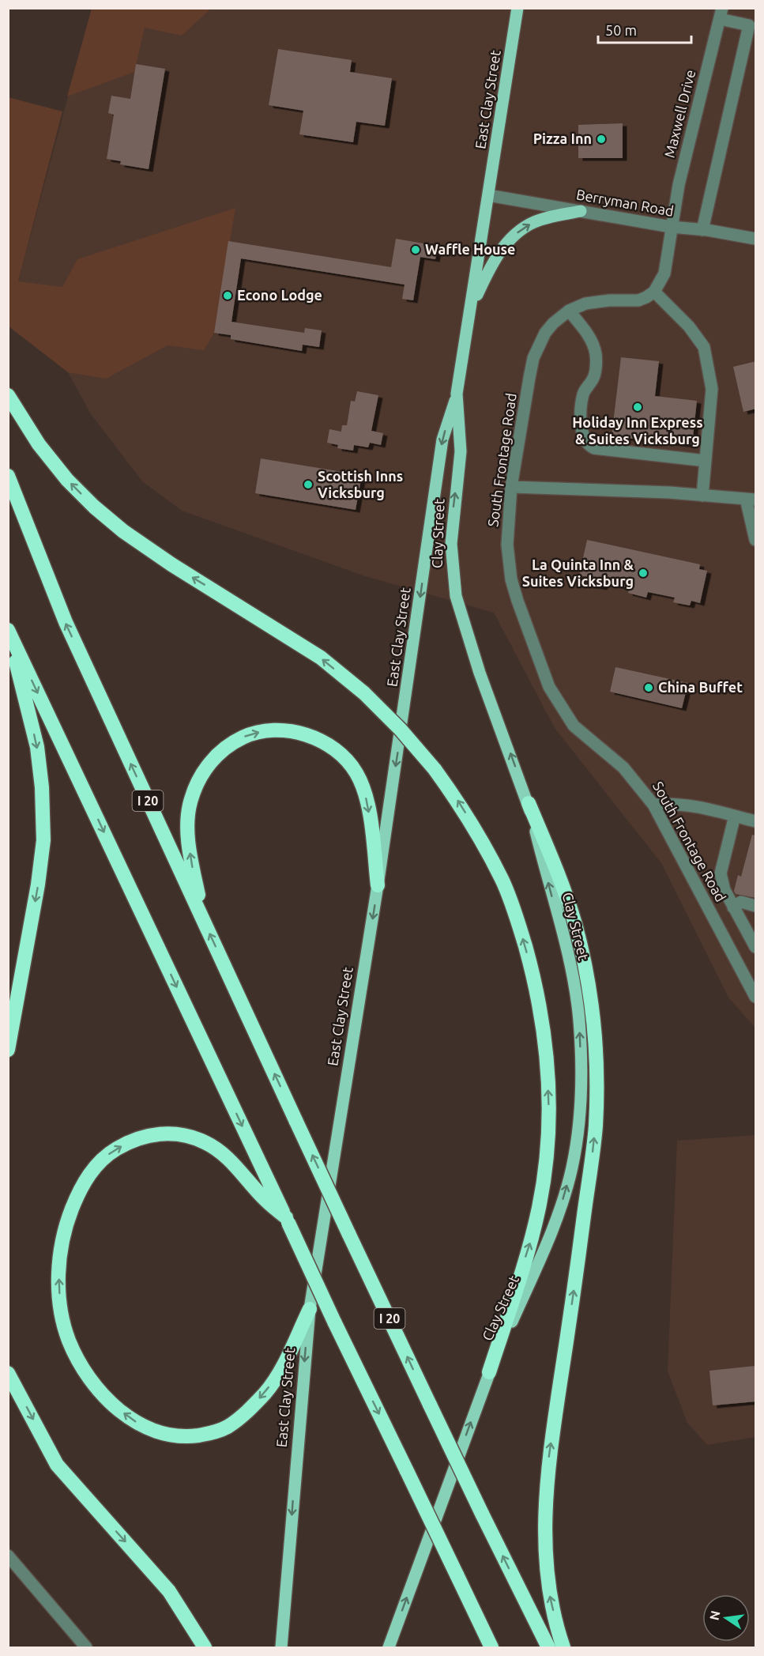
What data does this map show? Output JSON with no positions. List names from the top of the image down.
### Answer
{
  "streets": {
    "highway": ["I 20"],
    "main road": ["East Clay Street", "Clay Street"],
    "street": ["Maxwell Drive", "Berryman Road", "South Frontage Road"]
  },
  "crossings": [
    ["East Clay Street", "Berryman Road"],
    ["East Clay Street", "Clay Street"],
    ["Maxwell Drive", "Berryman Road"],
    ["Berryman Road", "Clay Street"]
  ],
  "one_way": ["East Clay Street", "Clay Street"],
  "places": [
    "Pizza Inn",
    "Waffle House",
    "Econo Lodge",
    "Holiday Inn Express & Suites Vicksburg",
    "Scottish Inns Vicksburg",
    "La Quinta Inn & Suites Vicksburg",
    "China Buffet"
  ],
  "scale_bar": "50 m",
  "north": "left"
}
